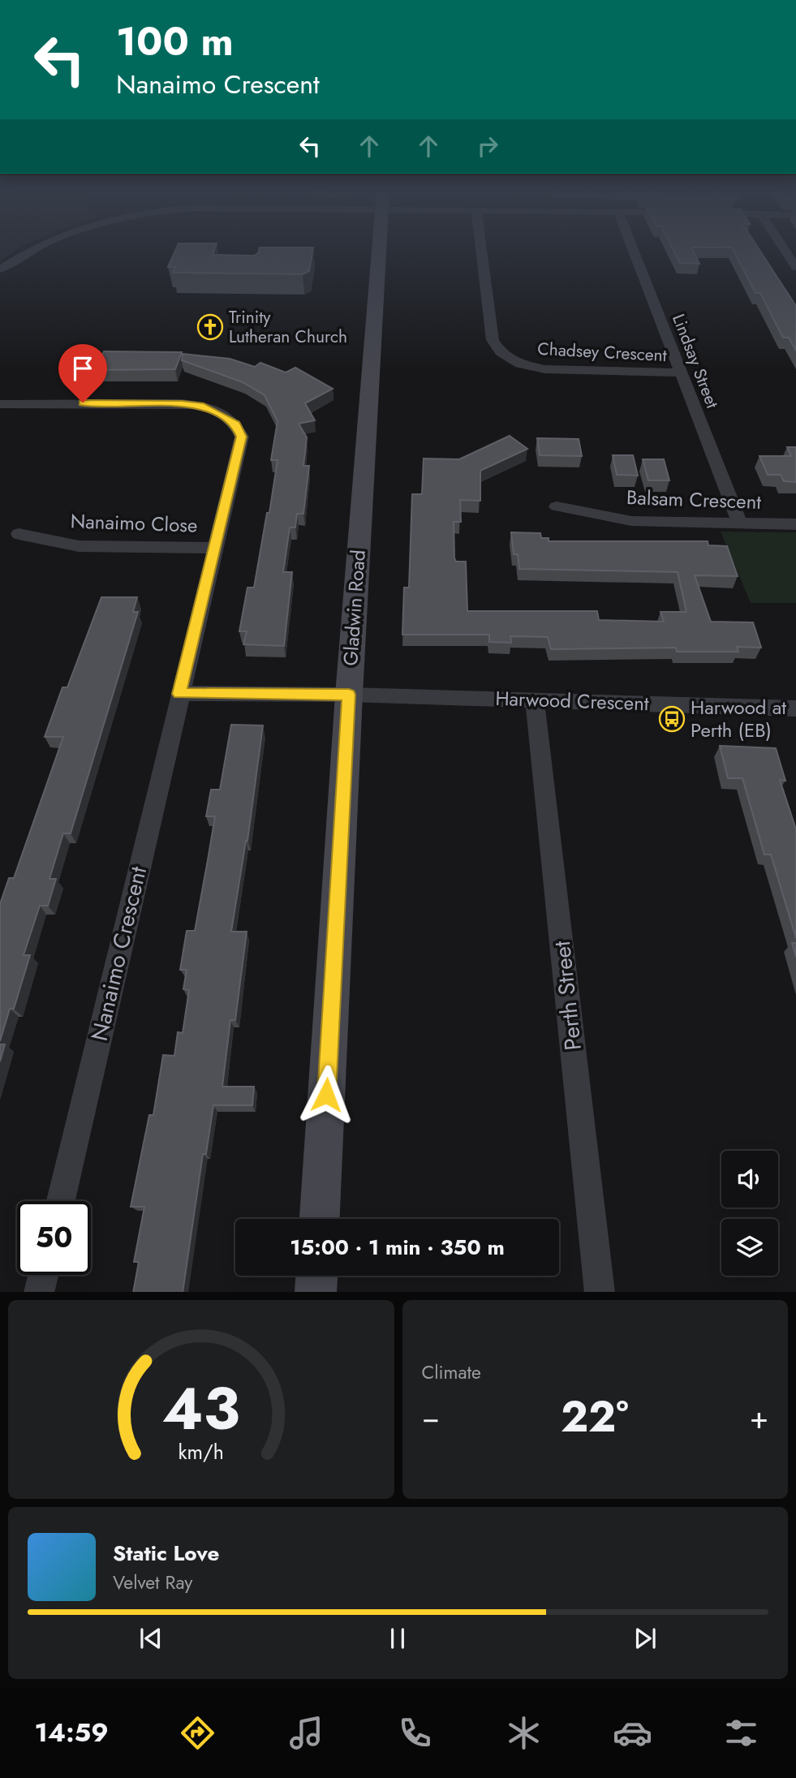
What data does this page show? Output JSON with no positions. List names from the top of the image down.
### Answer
{
  "streets": {
    "main road": ["Gladwin Road"],
    "street": [
      "Chadsey Crescent",
      "Lindsay Street",
      "Balsam Crescent",
      "Nanaimo Close",
      "Harwood Crescent",
      "Nanaimo Crescent",
      "Perth Street"
    ]
  },
  "crossings": [
    ["Chadsey Crescent", "Lindsay Street"],
    ["Lindsay Street", "Balsam Crescent"],
    ["Nanaimo Close", "Nanaimo Crescent"],
    ["Gladwin Road", "Harwood Crescent"],
    ["Harwood Crescent", "Perth Street"]
  ],
  "places": {
    "church": ["Trinity Lutheran Church"],
    "bus stop": ["Harwood at Perth (EB)"]
  },
  "page": {
    "turn": ["100 m", "Nanaimo Crescent"],
    "limit": "50",
    "trip": "15:00 · 1 min · 350 m",
    "tile": "Climate",
    "heat": ["−", "22°", "+"],
    "song": ["Static Love", "Velvet Ray"],
    "tabs": "14:59",
    "gauge": ["43", "km/h"]
  }
}
